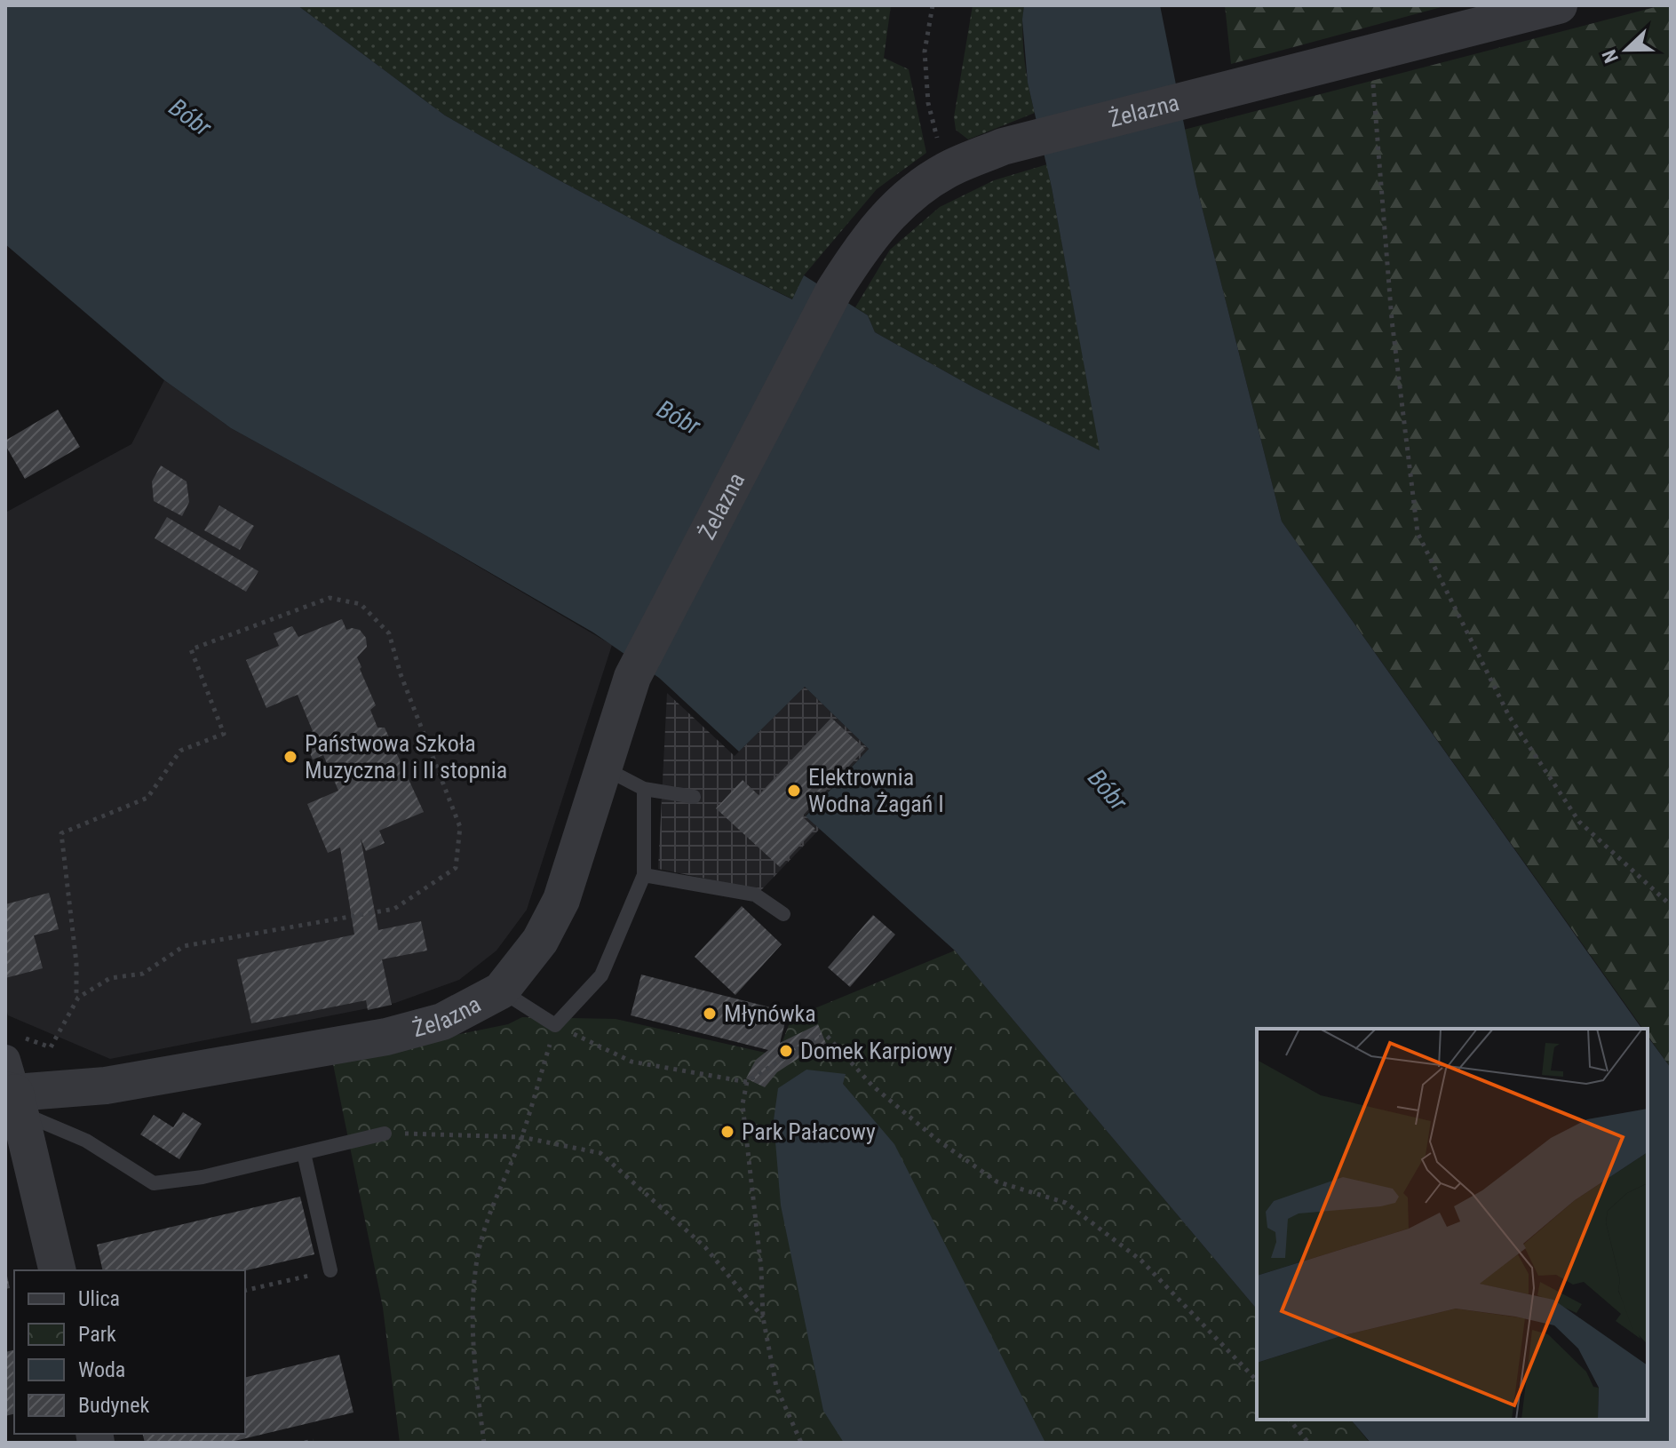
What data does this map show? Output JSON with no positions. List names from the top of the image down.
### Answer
{
  "streets": {
    "street": ["Żelazna"]
  },
  "water": ["Bóbr"],
  "places": [
    "Państwowa Szkoła Muzyczna I i II stopnia",
    "Elektrownia Wodna Żagań I",
    "Młynówka",
    "Domek Karpiowy",
    "Park Pałacowy"
  ],
  "legend": [
    "Ulica",
    "Park",
    "Woda",
    "Budynek"
  ],
  "north": "left"
}
